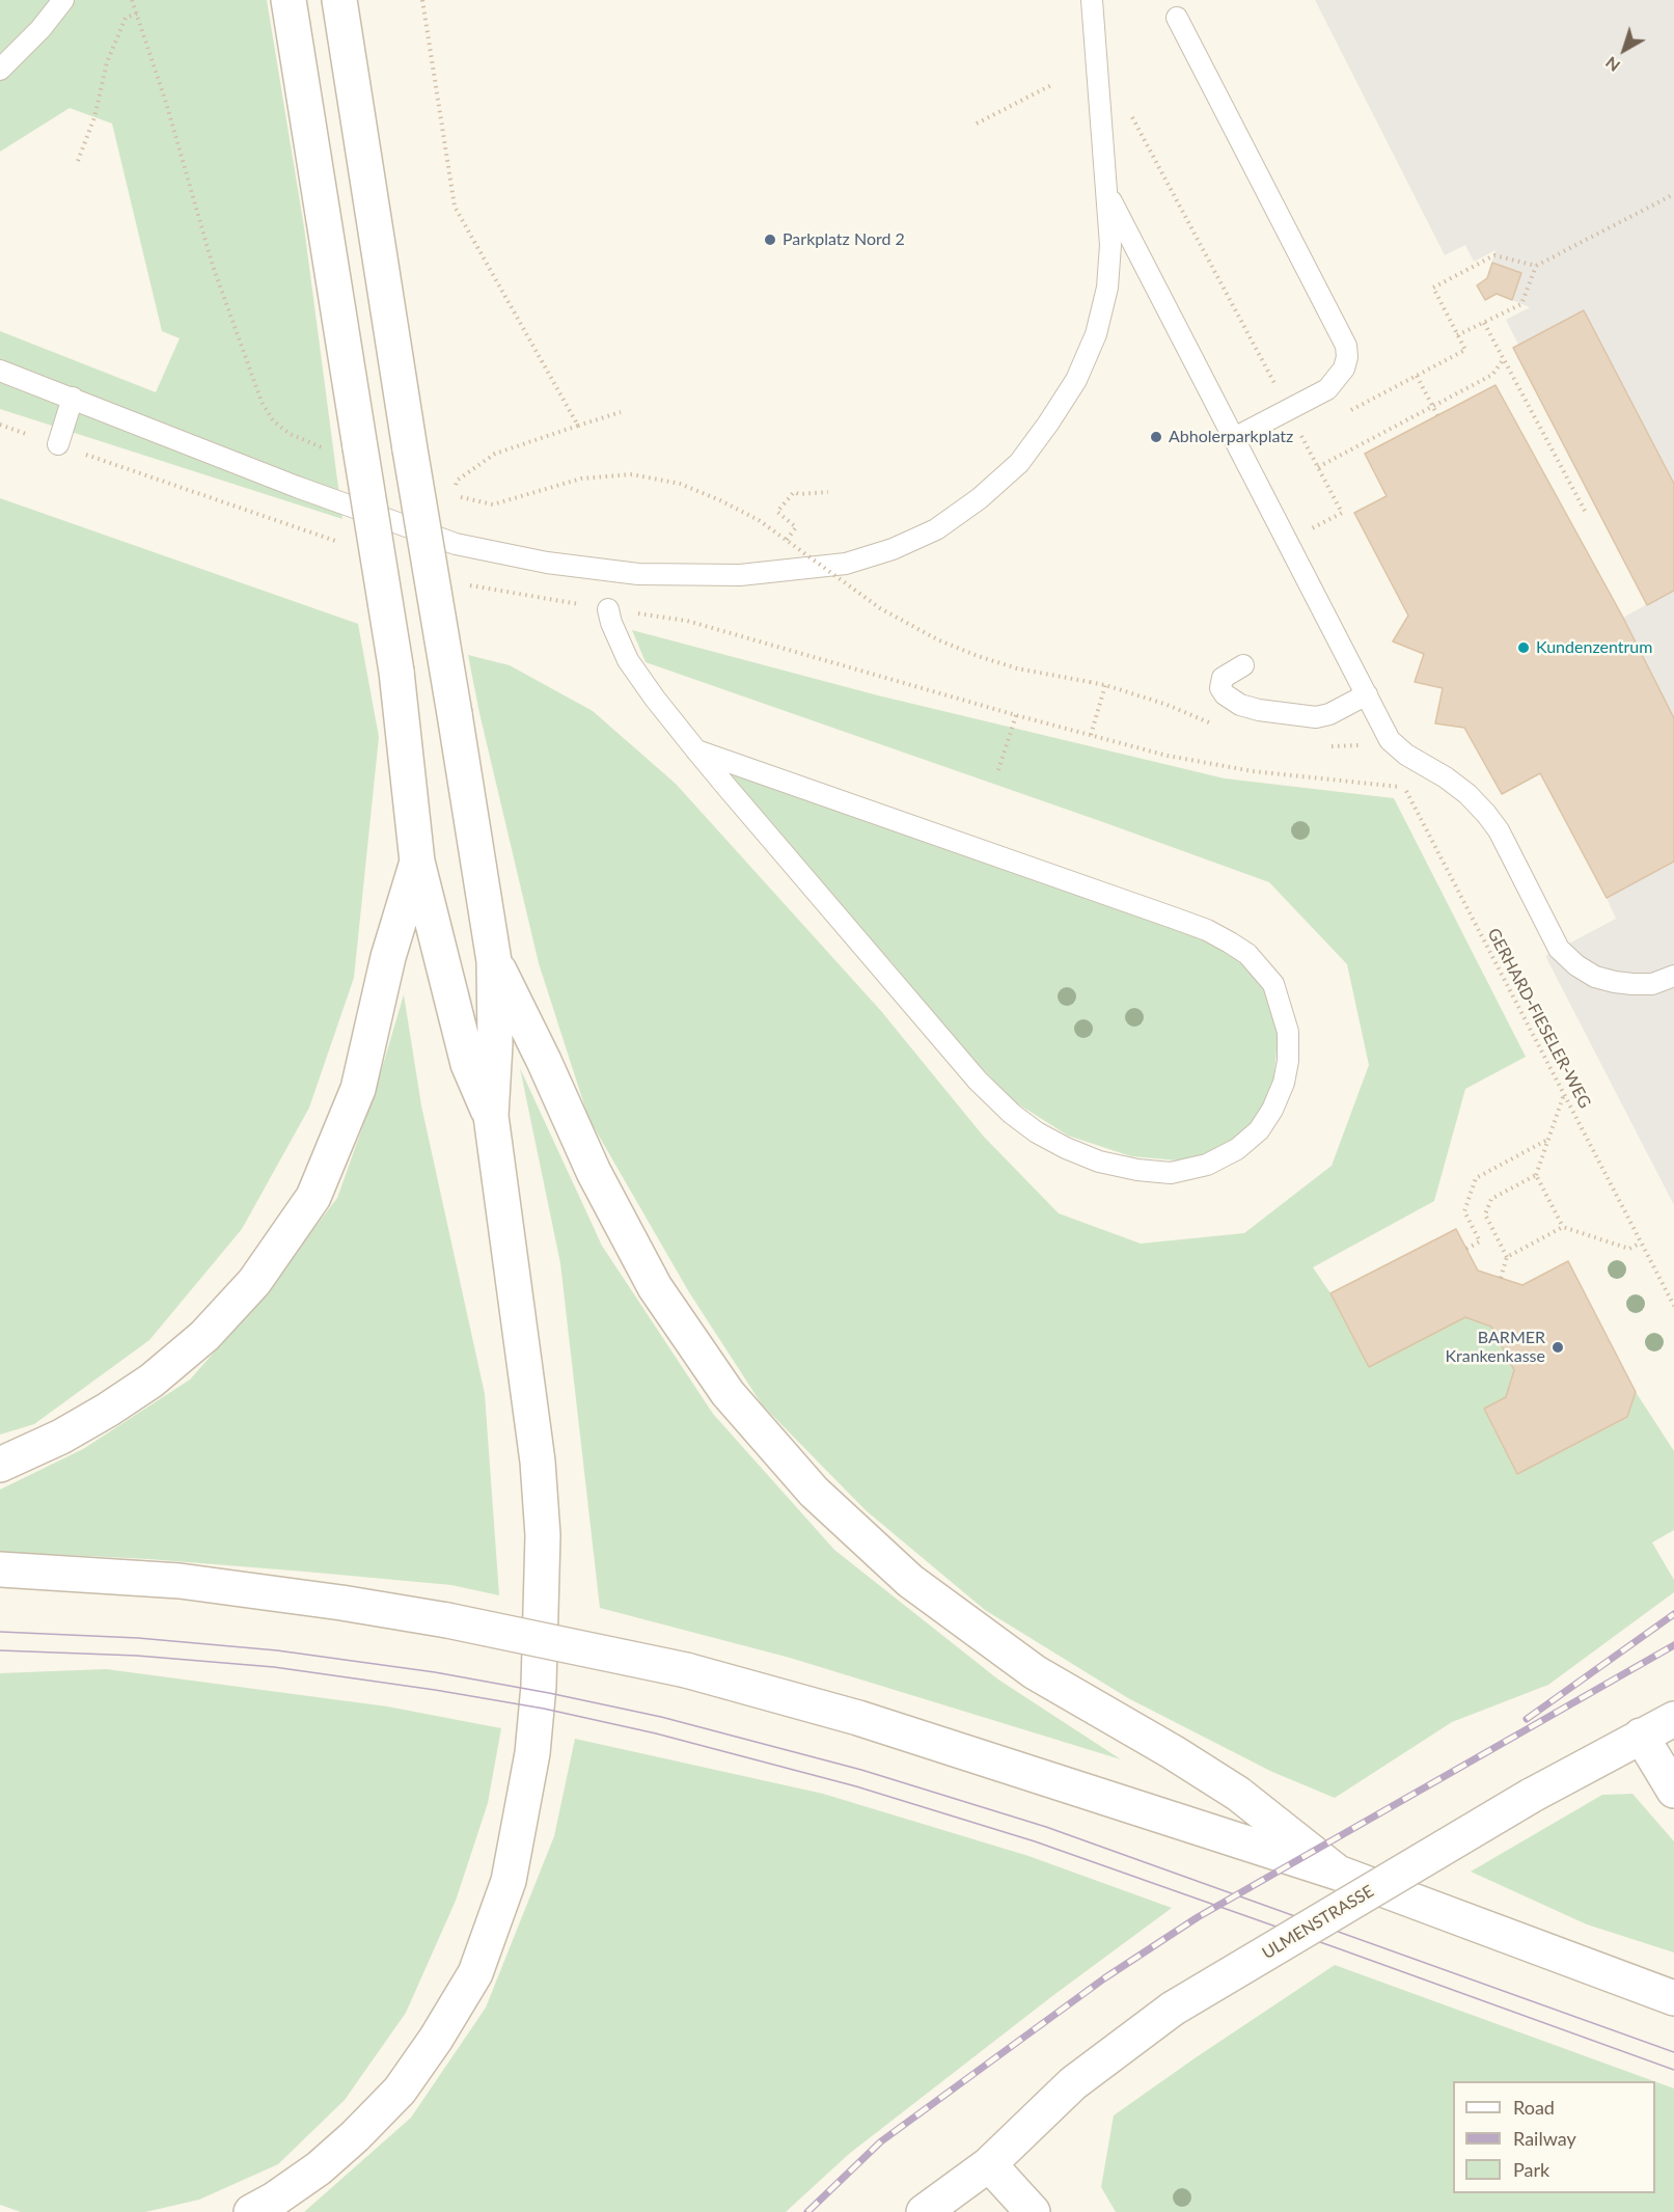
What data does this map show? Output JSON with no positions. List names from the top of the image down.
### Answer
{
  "streets": {
    "main road": ["ULMENSTRASSE"],
    "path": ["GERHARD-FIESELER-WEG"]
  },
  "places": [
    "Parkplatz Nord 2",
    "Abholerparkplatz",
    "Kundenzentrum",
    "BARMER Krankenkasse"
  ],
  "legend": ["Road", "Railway", "Park"],
  "north": "bottom left"
}
